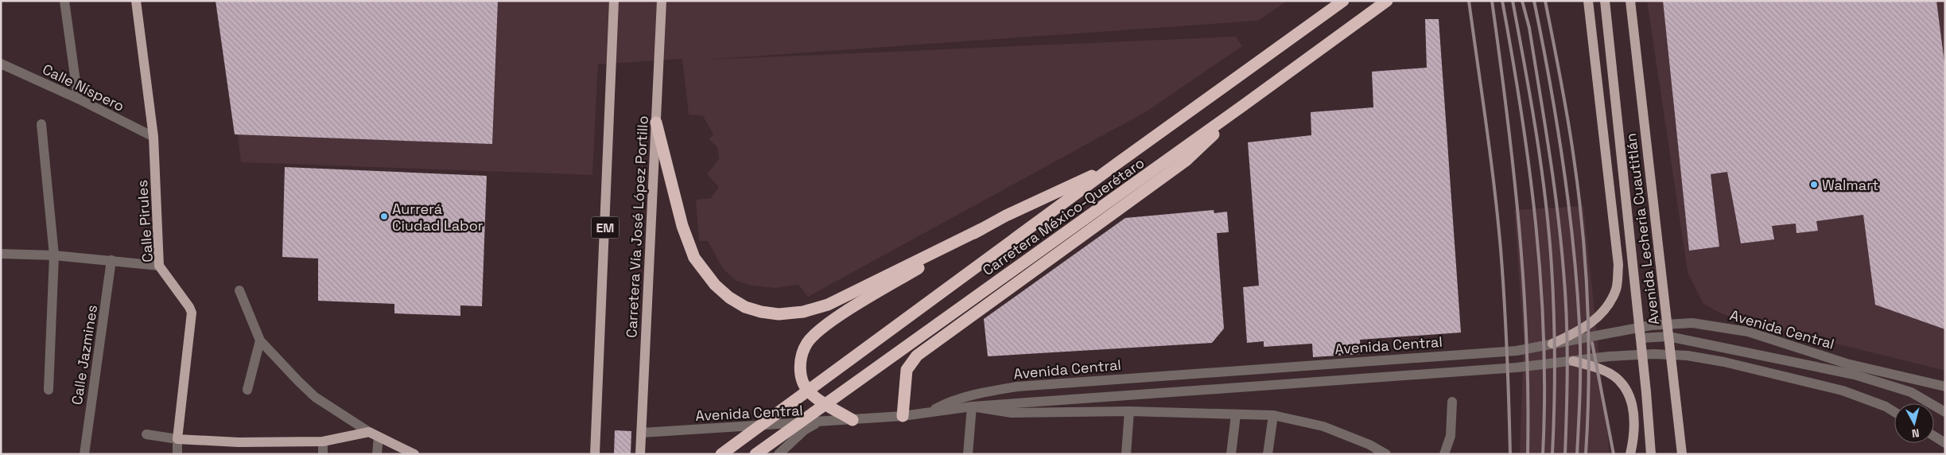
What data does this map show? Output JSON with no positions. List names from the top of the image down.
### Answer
{
  "streets": {
    "highway": ["Carretera México-Querétaro"],
    "main road": [
      "Calle Pirules",
      "Carretera Vía José López Portillo",
      "EM",
      "Avenida Lecheria Cuautitlán"
    ],
    "street": ["Calle Níspero", "Avenida Central", "Calle Jazmines"]
  },
  "crossings": [
    ["Calle Níspero", "Calle Pirules"],
    ["Carretera Vía José López Portillo", "Avenida Central"]
  ],
  "places": ["Walmart", "Aurrerá Ciudad Labor"],
  "north": "bottom"
}
